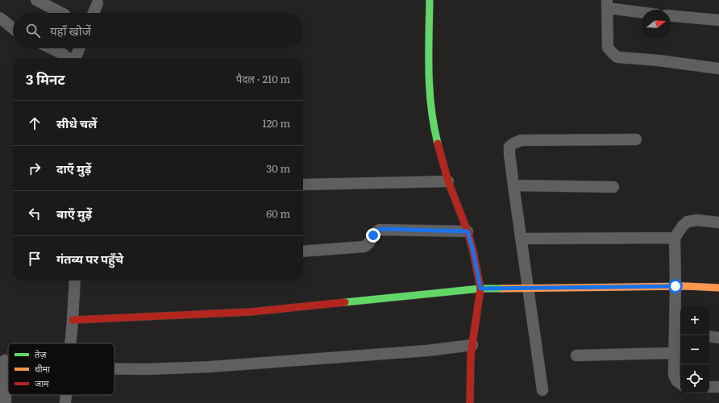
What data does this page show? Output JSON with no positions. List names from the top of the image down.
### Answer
{
  "legend": ["तेज़", "धीमा", "जाम"],
  "north": "right",
  "page": {
    "search": "यहाँ खोजें",
    "heading": ["3 मिनट", "पैदल · 210 m"],
    "list": [
      ["सीधे चलें", "120 m"],
      ["दाएँ मुड़ें", "30 m"],
      ["बाएँ मुड़ें", "60 m"],
      "गंतव्य पर पहुँचे"
    ],
    "map_buttons": ["+", "−"]
  }
}
